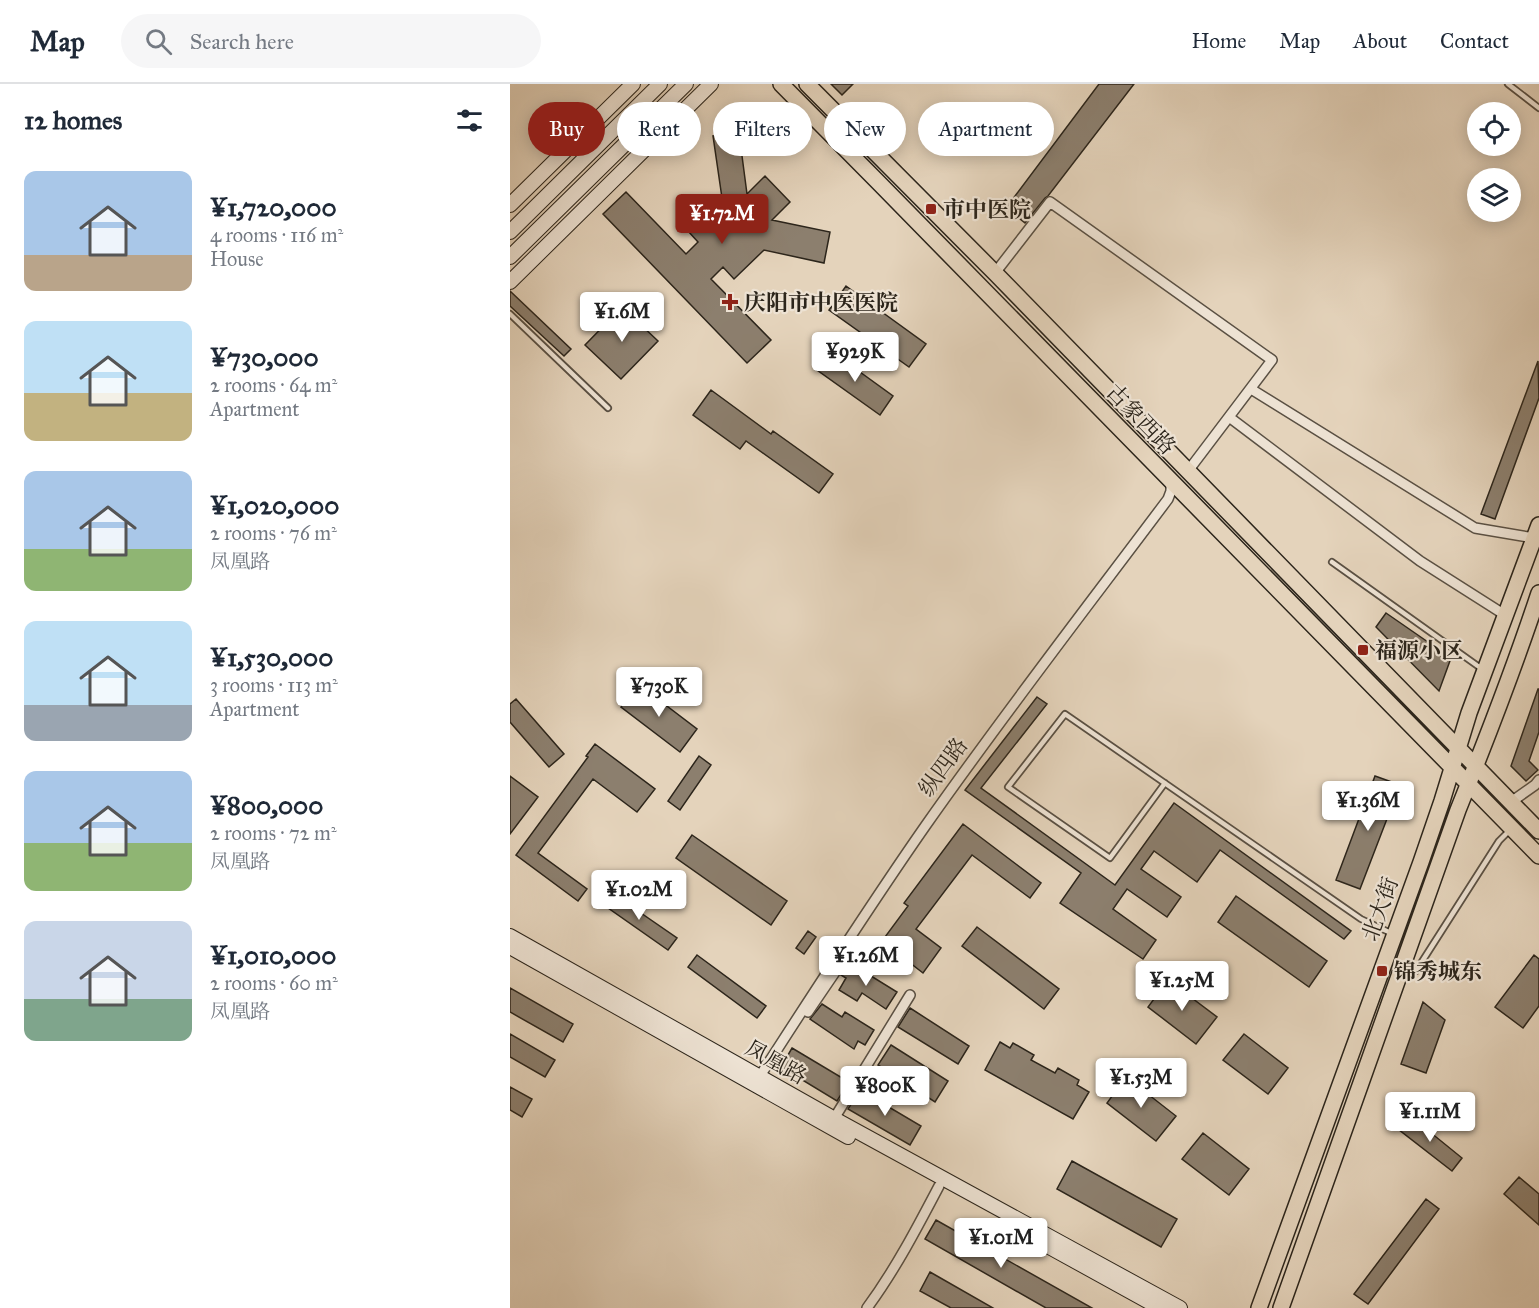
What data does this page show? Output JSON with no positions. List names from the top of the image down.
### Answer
{
  "streets": {
    "main road": ["古象西路", "北大街"],
    "street": ["纵四路", "凤凰路"]
  },
  "crossings": [
    ["古象西路", "纵四路"],
    ["古象西路", "北大街"],
    ["纵四路", "凤凰路"]
  ],
  "places": {
    "transit": ["市中医院", "福源小区", "锦秀城东"],
    "health": ["庆阳市中医医院"]
  },
  "page": {
    "header": "Map",
    "search": "Search here",
    "nav": [
      "Home",
      "Map",
      "About",
      "Contact"
    ],
    "heading": "12 homes",
    "chip": [
      "Buy",
      "Rent",
      "Filters",
      "New",
      "Apartment"
    ],
    "list": [
      {
        "name": "¥1,720,000",
        "note": "4 rooms · 116 m² · House"
      },
      {
        "name": "¥730,000",
        "note": "2 rooms · 64 m² · Apartment"
      },
      {
        "name": "¥1,020,000",
        "note": "2 rooms · 76 m² · 凤凰路"
      },
      {
        "name": "¥1,530,000",
        "note": "3 rooms · 113 m² · Apartment"
      },
      {
        "name": "¥800,000",
        "note": "2 rooms · 72 m² · 凤凰路"
      },
      {
        "name": "¥1,010,000",
        "note": "2 rooms · 60 m² · 凤凰路"
      }
    ],
    "price": [
      "¥1.72M",
      "¥1.6M",
      "¥929K",
      "¥730K",
      "¥1.36M",
      "¥1.02M",
      "¥1.26M",
      "¥1.25M",
      "¥1.53M",
      "¥800K",
      "¥1.11M",
      "¥1.01M"
    ]
  }
}
